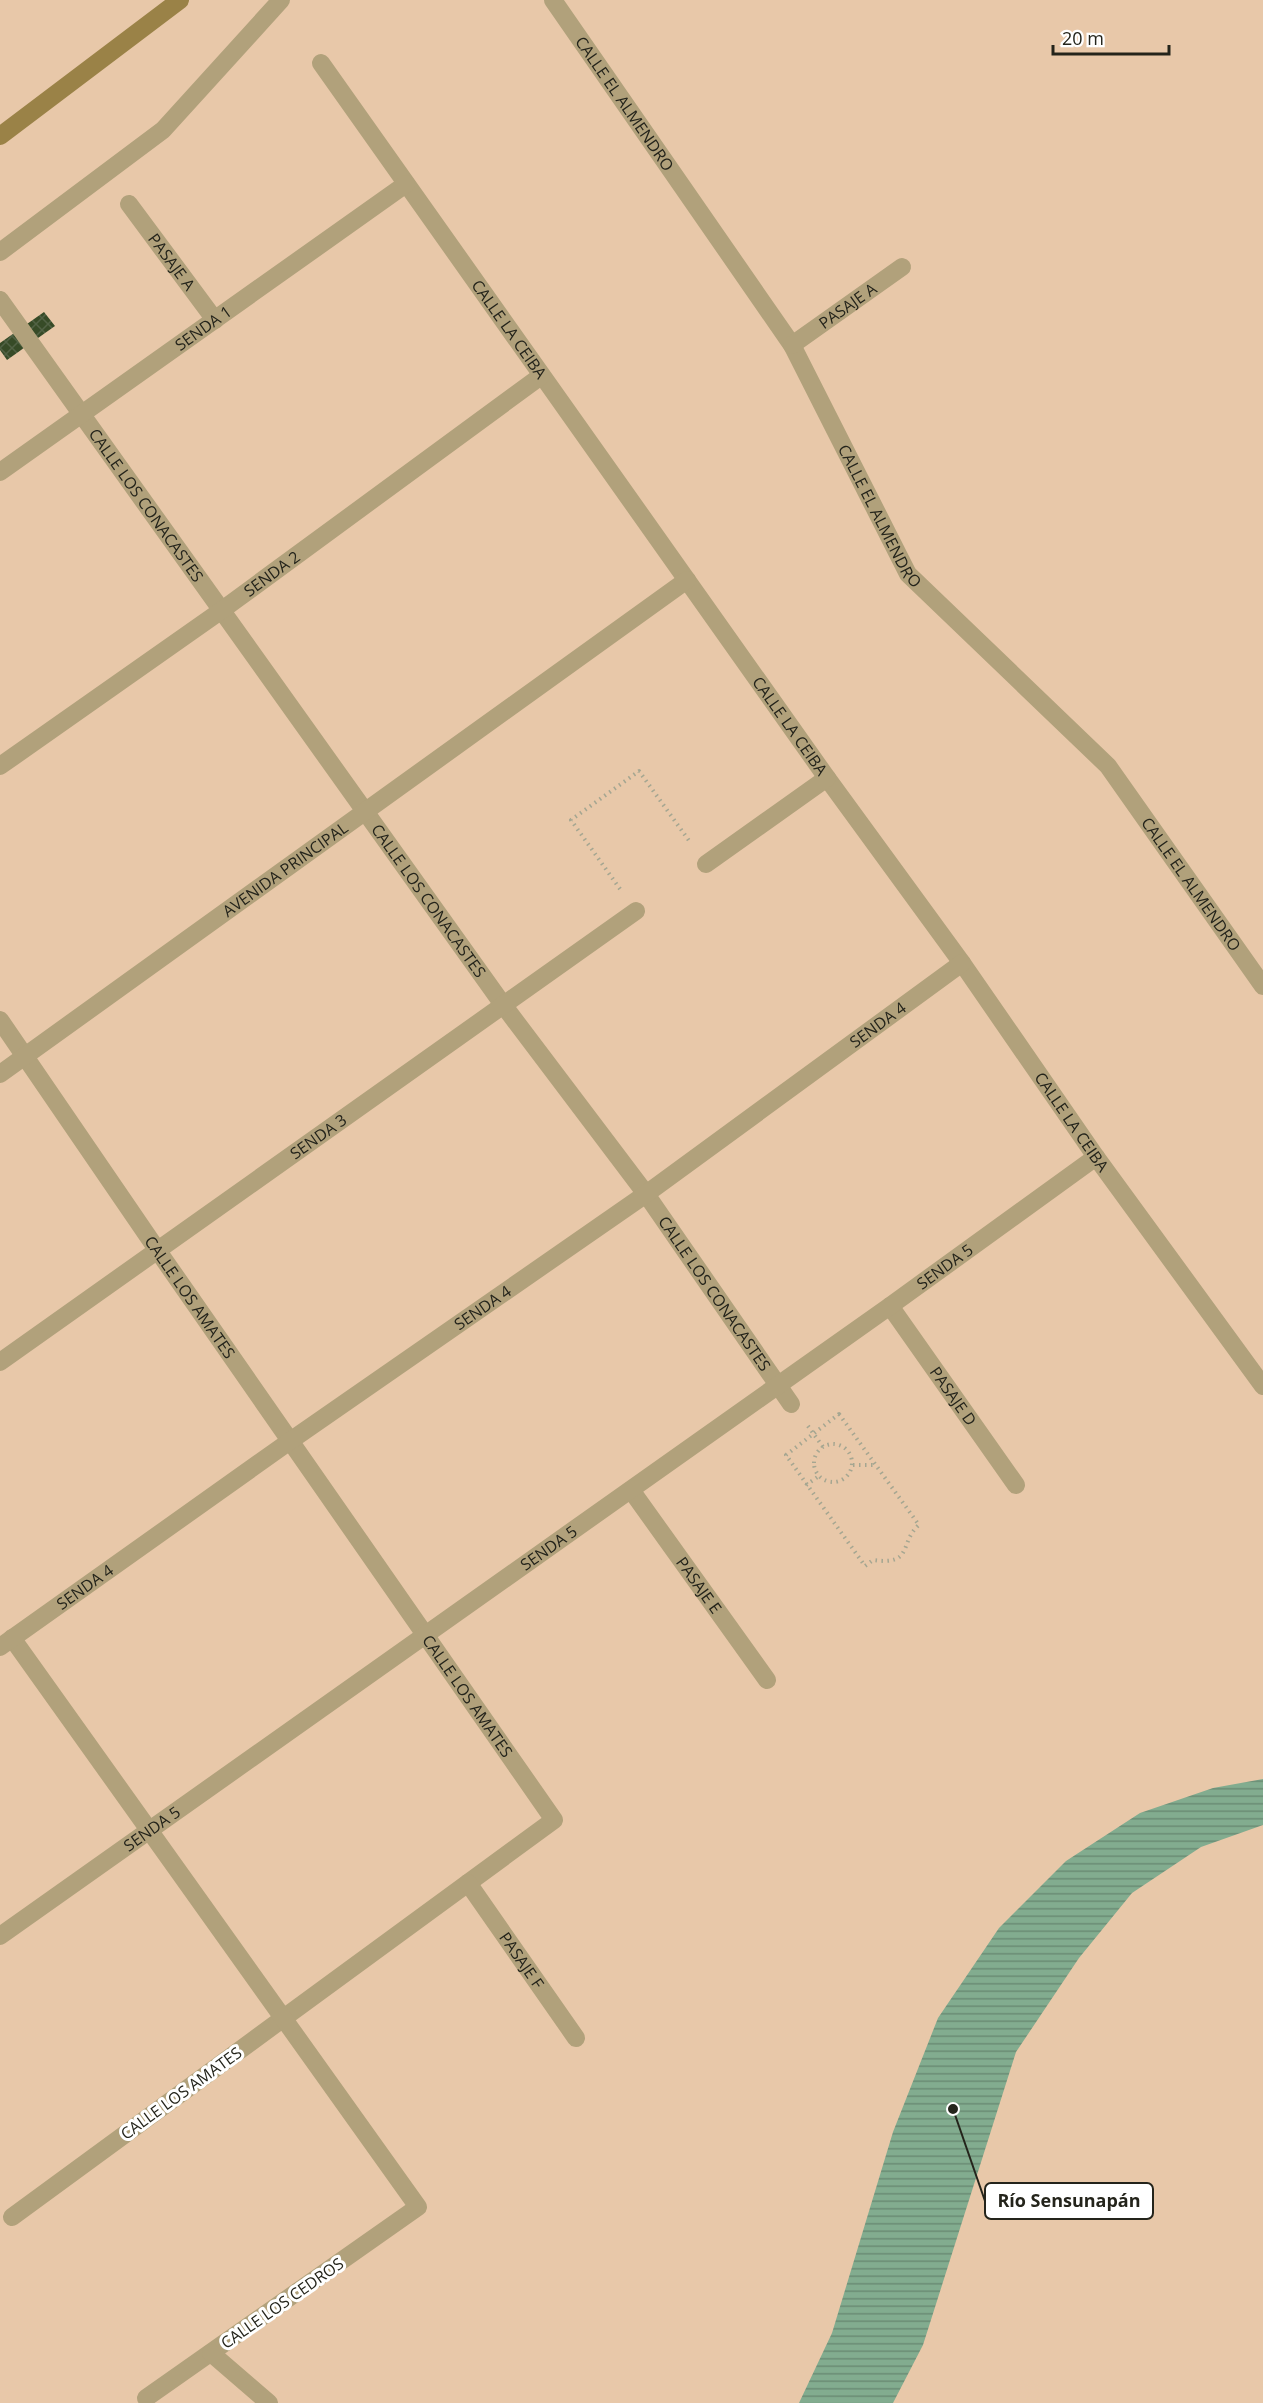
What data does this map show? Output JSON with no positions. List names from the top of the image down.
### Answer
{
  "streets": {
    "street": [
      "CALLE EL ALMENDRO",
      "PASAJE A",
      "SENDA 1",
      "CALLE LA CEIBA",
      "CALLE LOS CONACASTES",
      "SENDA 2",
      "AVENIDA PRINCIPAL",
      "SENDA 4",
      "SENDA 3",
      "SENDA 5",
      "CALLE LOS AMATES",
      "PASAJE D",
      "PASAJE E",
      "PASAJE F",
      "CALLE LOS CEDROS"
    ]
  },
  "crossings": [
    ["CALLE EL ALMENDRO", "PASAJE A"],
    ["PASAJE A", "SENDA 1"],
    ["SENDA 1", "CALLE LA CEIBA"],
    ["SENDA 1", "CALLE LOS CONACASTES"],
    ["CALLE LA CEIBA", "SENDA 2"],
    ["CALLE LA CEIBA", "AVENIDA PRINCIPAL"],
    ["CALLE LA CEIBA", "SENDA 4"],
    ["CALLE LA CEIBA", "SENDA 5"],
    ["CALLE LOS CONACASTES", "SENDA 2"],
    ["CALLE LOS CONACASTES", "AVENIDA PRINCIPAL"],
    ["CALLE LOS CONACASTES", "SENDA 4"],
    ["CALLE LOS CONACASTES", "SENDA 3"],
    ["CALLE LOS CONACASTES", "SENDA 5"],
    ["AVENIDA PRINCIPAL", "CALLE LOS AMATES"],
    ["SENDA 4", "CALLE LOS AMATES"],
    ["SENDA 3", "CALLE LOS AMATES"],
    ["SENDA 5", "CALLE LOS AMATES"],
    ["SENDA 5", "PASAJE D"],
    ["SENDA 5", "PASAJE E"],
    ["CALLE LOS AMATES", "PASAJE F"],
    ["CALLE LOS AMATES", "CALLE LOS CEDROS"]
  ],
  "places": ["Río Sensunapán"],
  "scale_bar": "20 m"
}
